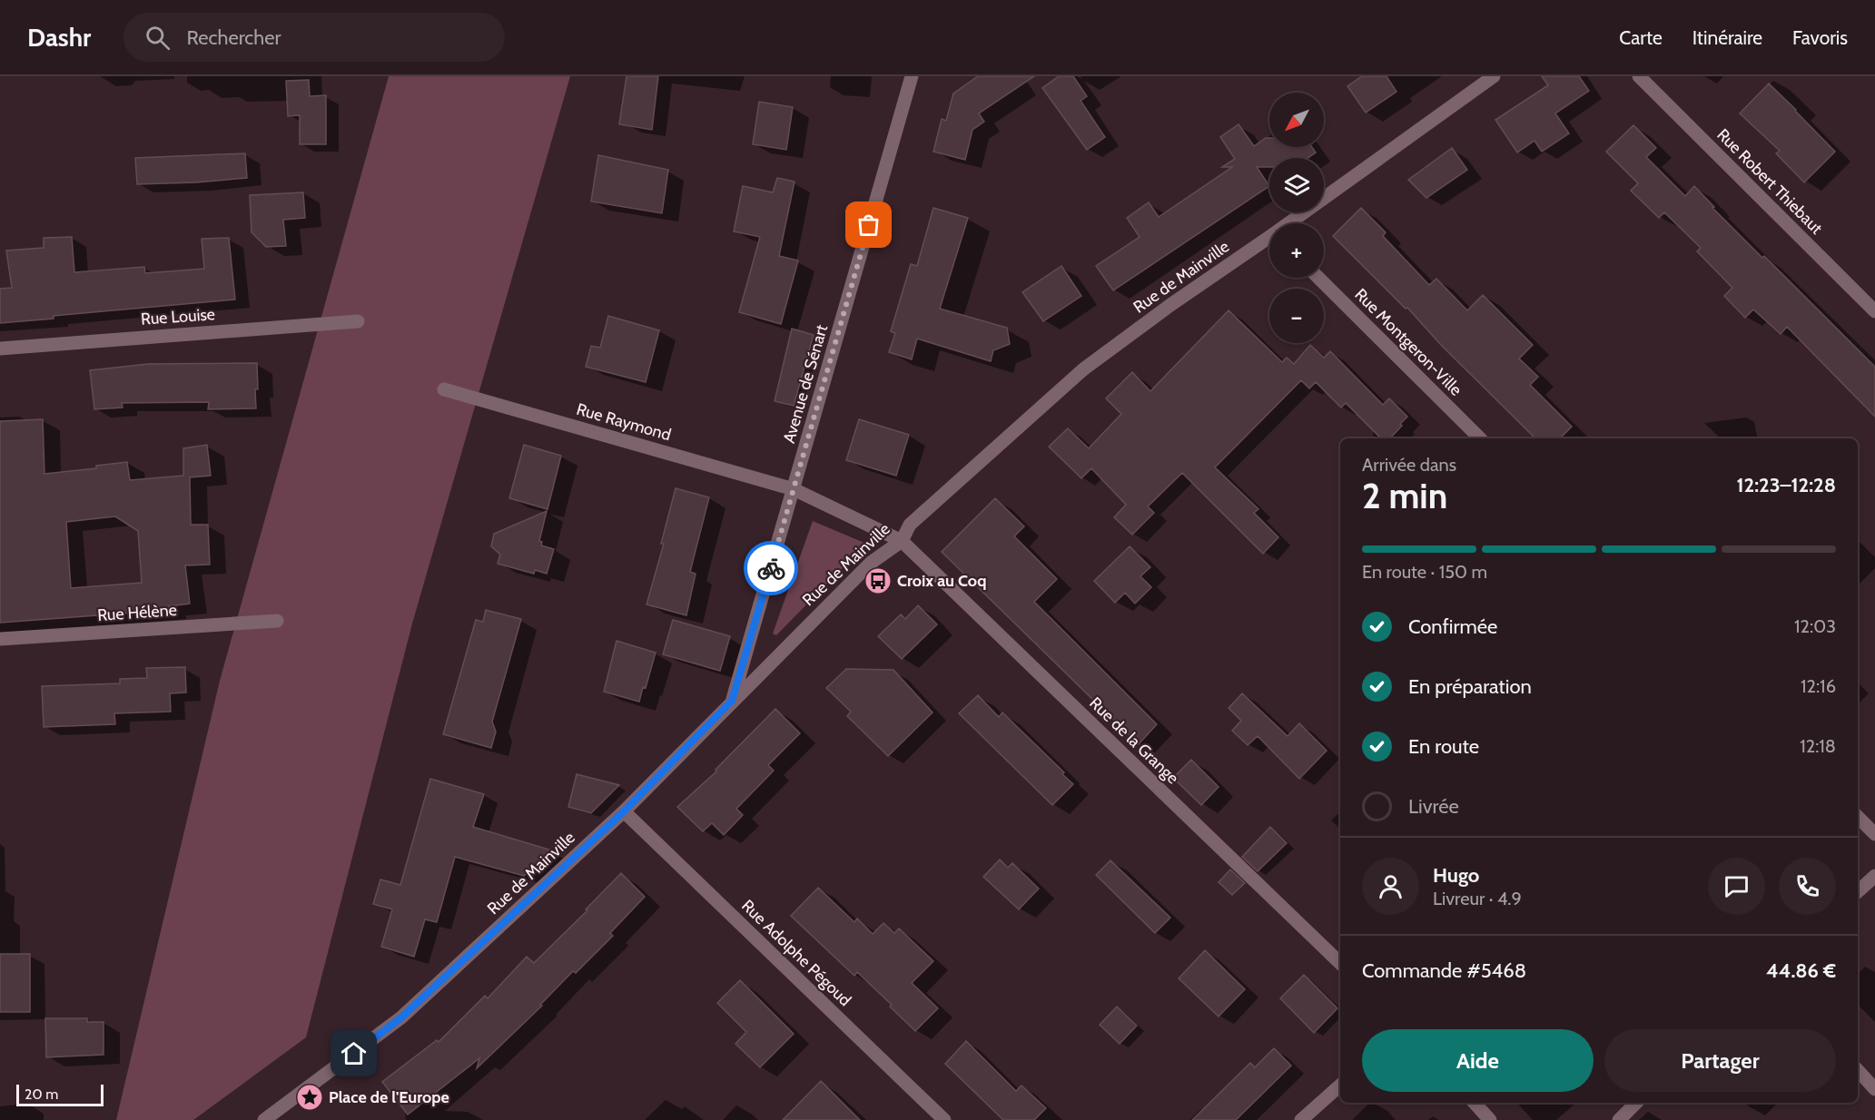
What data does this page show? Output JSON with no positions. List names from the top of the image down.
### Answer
{
  "streets": {
    "street": [
      "Rue Robert Thiebaut",
      "Rue de Mainville",
      "Rue Louise",
      "Rue Montgeron-Ville",
      "Avenue de Sénart",
      "Rue Raymond",
      "Rue Hélène",
      "Rue de la Grange",
      "Rue Adolphe Pégoud"
    ]
  },
  "crossings": [
    ["Rue de Mainville", "Avenue de Sénart"],
    ["Rue de Mainville", "Rue Raymond"],
    ["Rue de Mainville", "Rue de la Grange"],
    ["Rue de Mainville", "Rue Adolphe Pégoud"],
    ["Avenue de Sénart", "Rue Raymond"],
    ["Rue Raymond", "Rue de la Grange"]
  ],
  "places": {
    "bus stop": ["Croix au Coq"],
    "place": ["Place de l'Europe"]
  },
  "scale_bar": "20 m",
  "north": "bottom left",
  "page": {
    "header": "Dashr",
    "search": "Rechercher",
    "nav": ["Carte", "Itinéraire", "Favoris"],
    "map_buttons": ["+", "−"],
    "heading": ["2 min", "Arrivée dans", "12:23–12:28"],
    "panel": [
      "Hugo",
      "Livreur · 4.9",
      "Commande #5468",
      "44.86 €"
    ],
    "bar": "En route · 150 m",
    "list": [
      ["Confirmée", "12:03"],
      ["En préparation", "12:16"],
      ["En route", "12:18"],
      "Livrée"
    ],
    "buttons": ["Aide", "Partager"],
    "scale": "20 m"
  }
}
